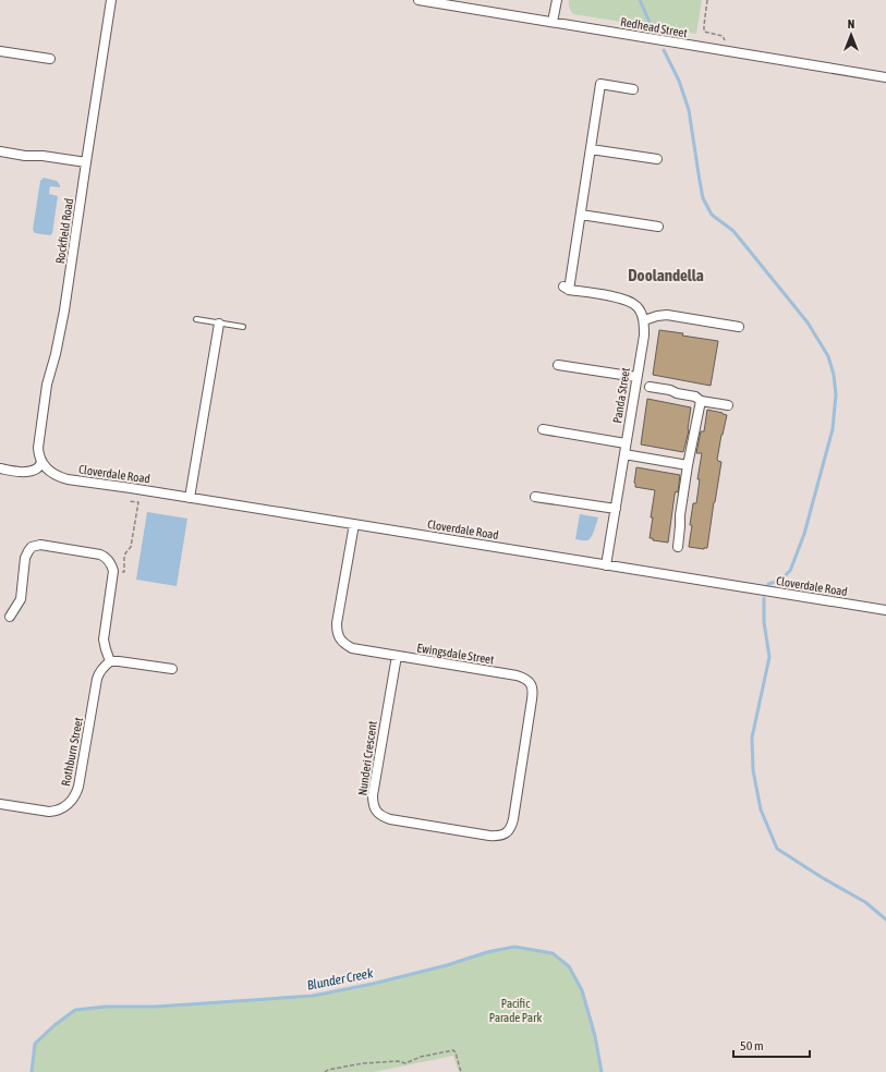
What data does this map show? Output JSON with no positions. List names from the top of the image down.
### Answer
{
  "streets": {
    "street": [
      "Redhead Street",
      "Rockfield Road",
      "Panda Street",
      "Cloverdale Road",
      "Ewingsdale Street",
      "Rothburn Street",
      "Nunderi Crescent"
    ]
  },
  "crossings": [
    ["Rockfield Road", "Cloverdale Road"],
    ["Panda Street", "Cloverdale Road"],
    ["Cloverdale Road", "Ewingsdale Street"],
    ["Ewingsdale Street", "Nunderi Crescent"]
  ],
  "districts": ["Doolandella"],
  "water": ["Blunder Creek"],
  "parks": ["Pacific Parade Park"],
  "scale_bar": "50 m",
  "north": "top"
}
